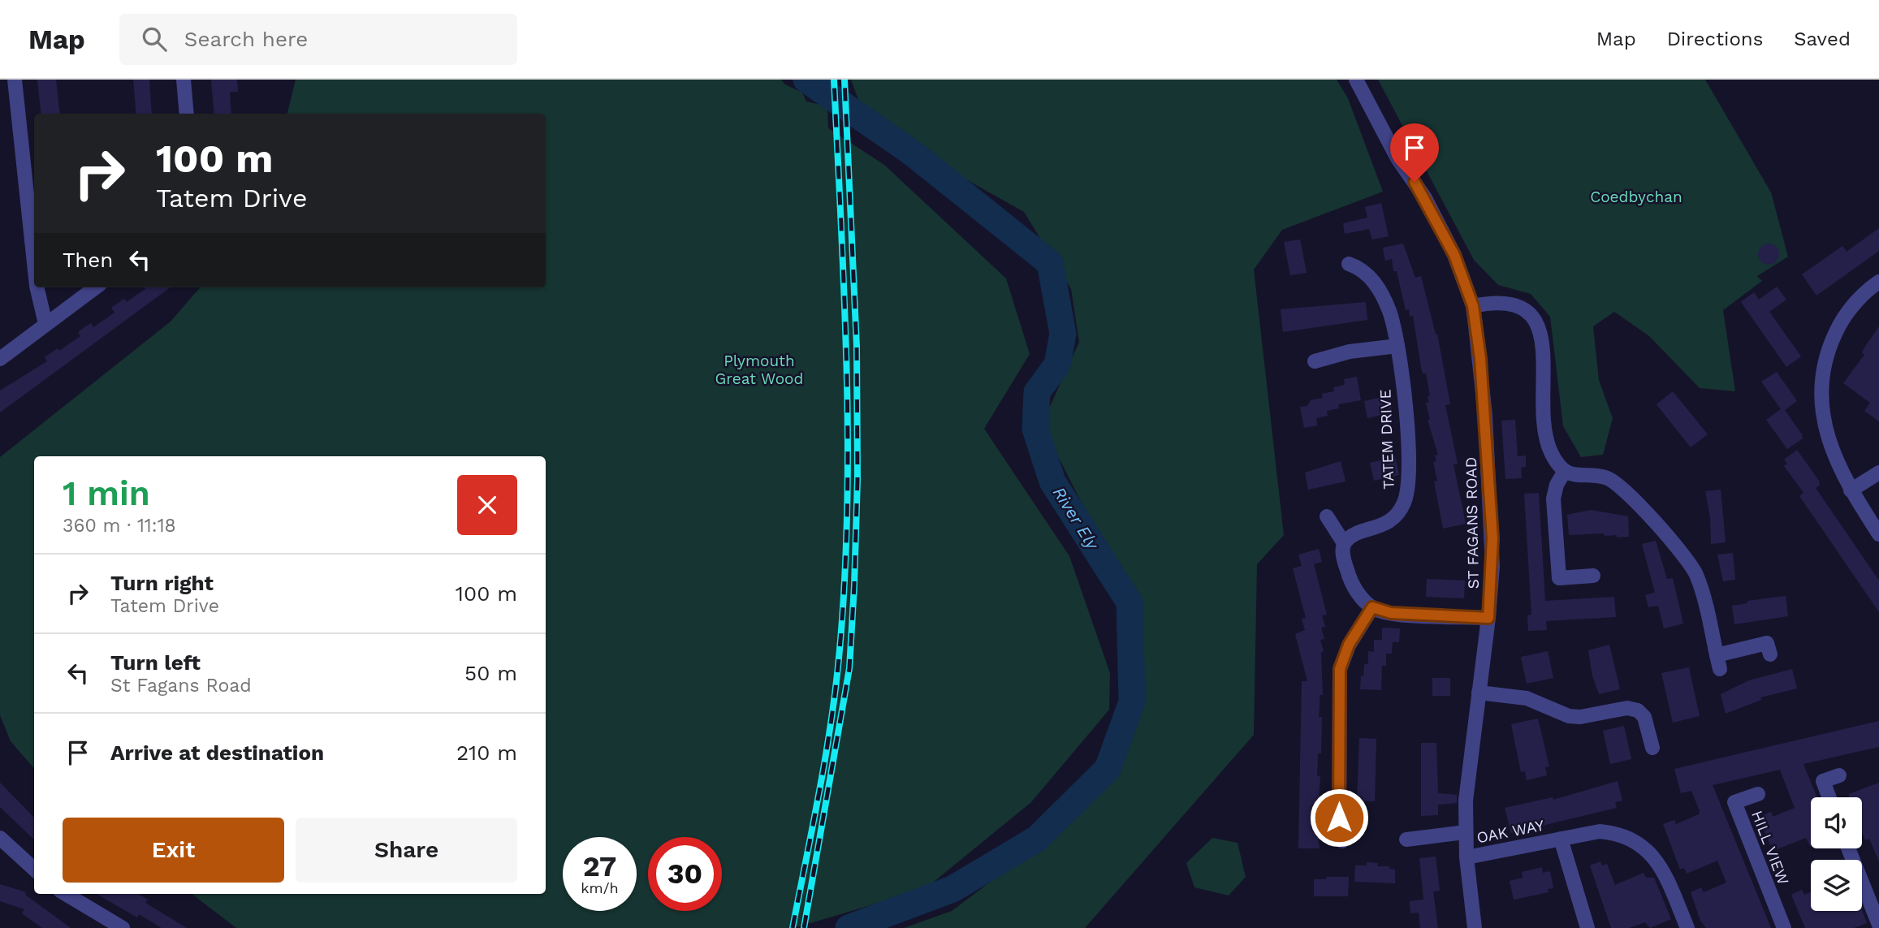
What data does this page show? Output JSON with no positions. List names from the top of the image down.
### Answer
{
  "streets": {
    "street": [
      "TATEM DRIVE",
      "ST FAGANS ROAD",
      "OAK WAY",
      "HILL VIEW"
    ]
  },
  "crossings": [
    ["ST FAGANS ROAD", "OAK WAY"]
  ],
  "water": ["River Ely"],
  "parks": ["Coedbychan", "Plymouth Great Wood"],
  "page": {
    "header": "Map",
    "search": "Search here",
    "nav": ["Map", "Directions", "Saved"],
    "turn": ["100 m", "Tatem Drive"],
    "then": "Then",
    "heading": ["1 min", "360 m · 11:18"],
    "list": [
      {
        "name": "Turn right",
        "note": "Tatem Drive",
        "value": "100 m"
      },
      {
        "name": "Turn left",
        "note": "St Fagans Road",
        "value": "50 m"
      },
      {
        "name": "Arrive at destination",
        "value": "210 m"
      }
    ],
    "buttons": ["Exit", "Share"],
    "speed": "27 km/h",
    "limit": "30"
  }
}
